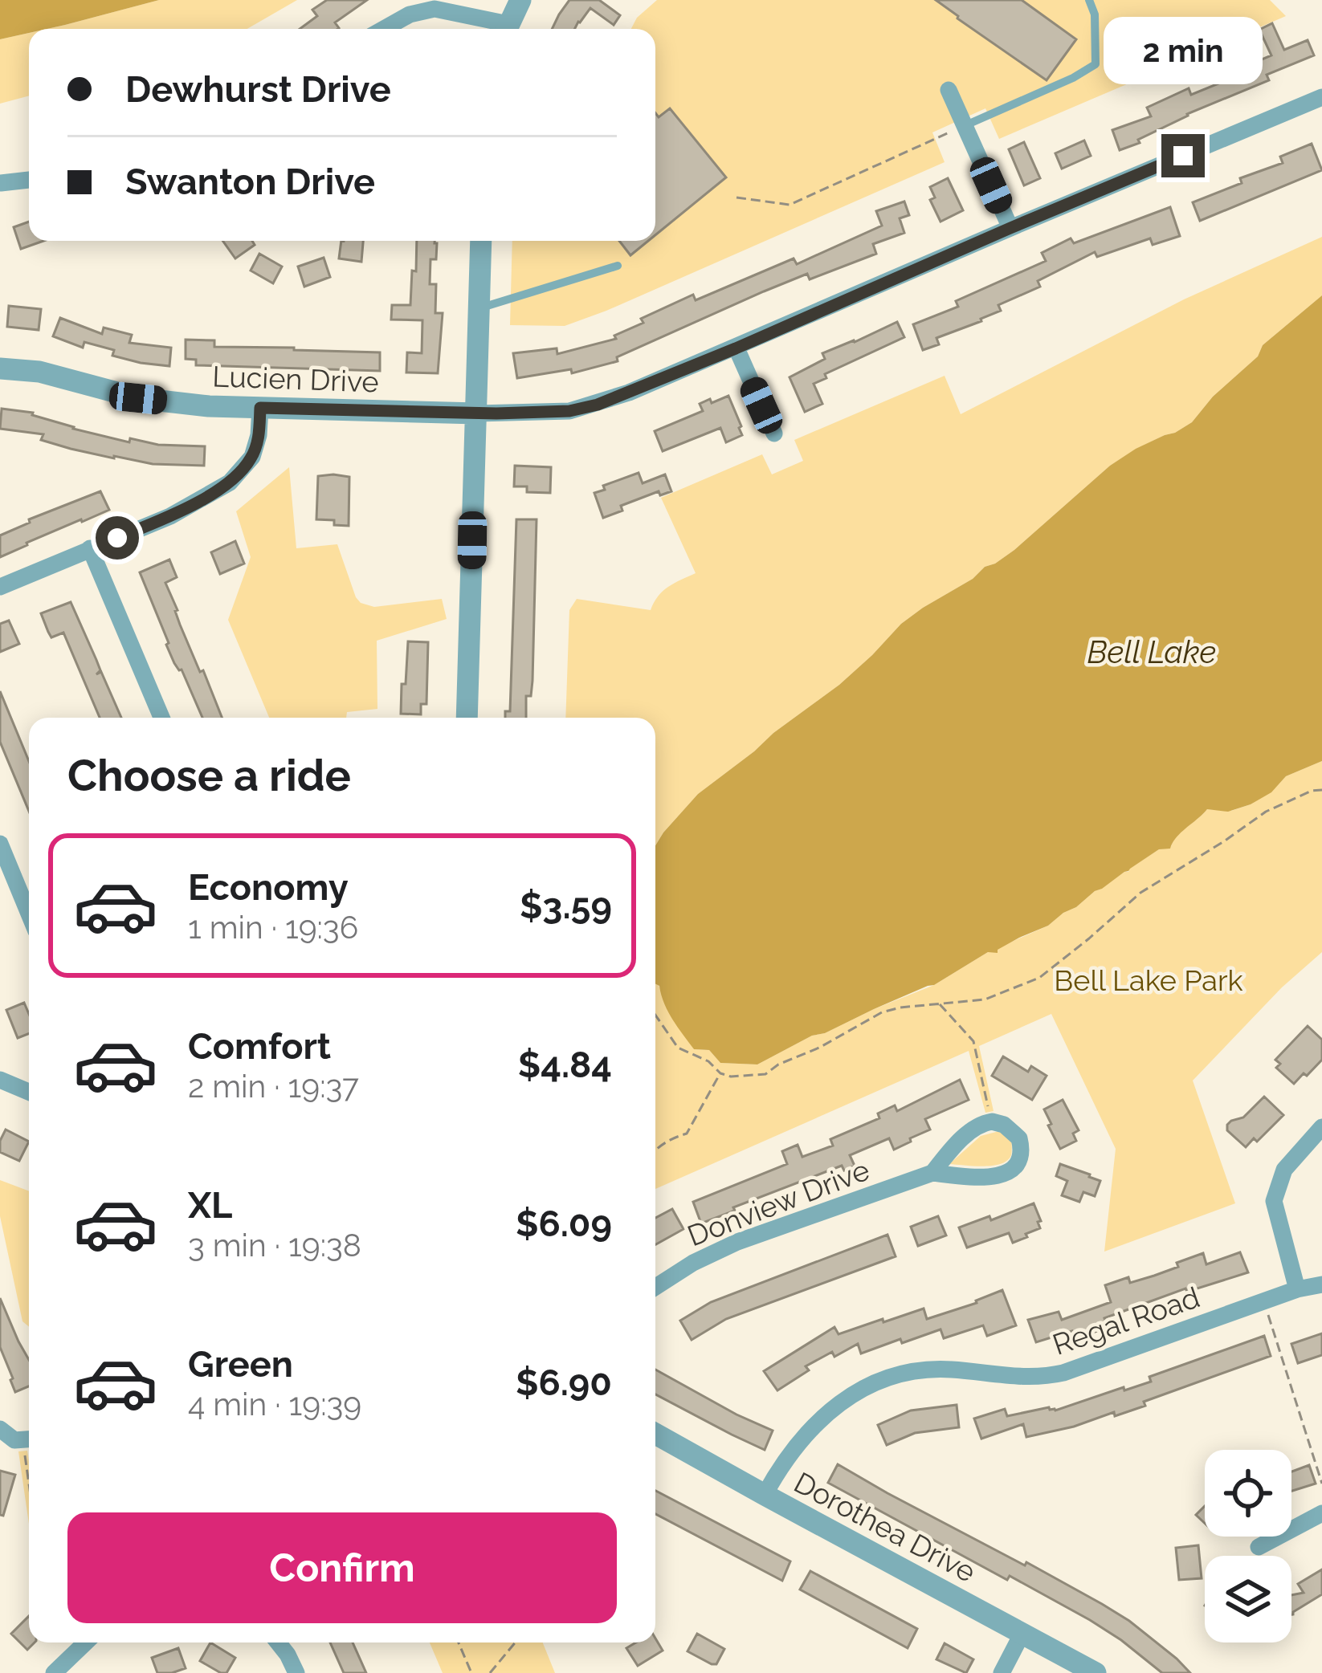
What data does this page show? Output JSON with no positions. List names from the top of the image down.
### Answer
{
  "streets": {
    "street": [
      "Lucien Drive",
      "Donview Drive",
      "Regal Road",
      "Dorothea Drive"
    ]
  },
  "crossings": [
    ["Regal Road", "Dorothea Drive"]
  ],
  "water": ["Bell Lake"],
  "parks": ["Bell Lake Park"],
  "page": {
    "bubble": "2 min",
    "banner": ["Dewhurst Drive", "Swanton Drive"],
    "heading": "Choose a ride",
    "list": [
      {
        "name": "Economy",
        "note": "1 min · 19:36",
        "value": "$3.59"
      },
      {
        "name": "Comfort",
        "note": "2 min · 19:37",
        "value": "$4.84"
      },
      {
        "name": "XL",
        "note": "3 min · 19:38",
        "value": "$6.09"
      },
      {
        "name": "Green",
        "note": "4 min · 19:39",
        "value": "$6.90"
      }
    ],
    "buttons": "Confirm"
  }
}
